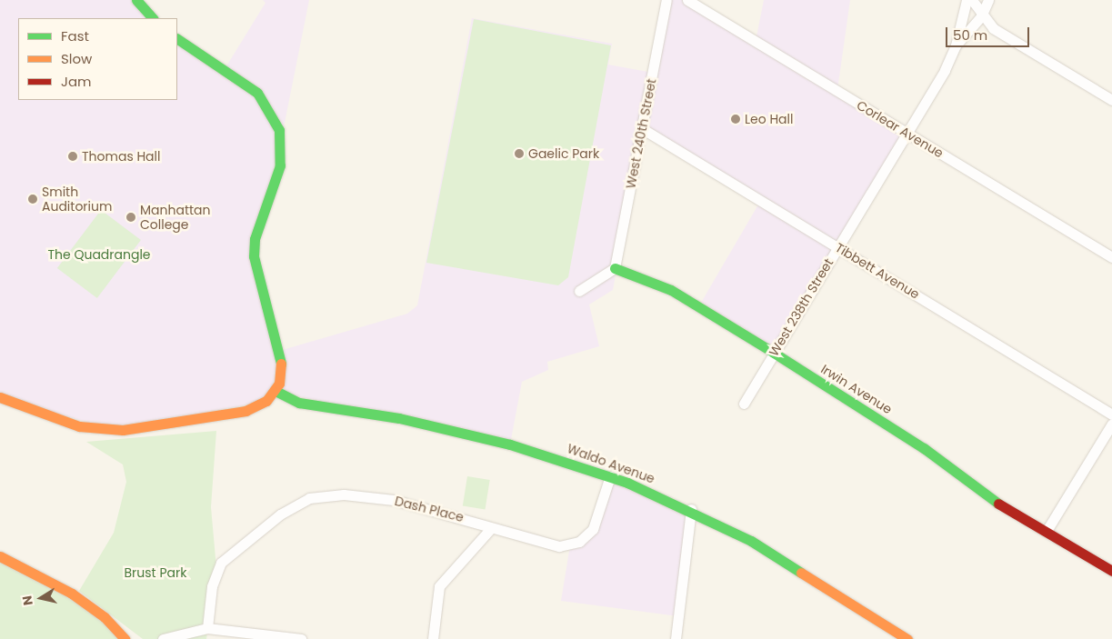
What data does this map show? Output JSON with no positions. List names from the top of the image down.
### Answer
{
  "streets": {
    "street": [
      "Corlear Avenue",
      "West 240th Street",
      "Tibbett Avenue",
      "West 238th Street",
      "Irwin Avenue",
      "Waldo Avenue",
      "Dash Place"
    ]
  },
  "crossings": [
    ["Corlear Avenue", "West 238th Street"],
    ["West 240th Street", "Tibbett Avenue"],
    ["West 240th Street", "Irwin Avenue"],
    ["Tibbett Avenue", "West 238th Street"],
    ["West 238th Street", "Irwin Avenue"],
    ["Waldo Avenue", "Dash Place"]
  ],
  "parks": ["The Quadrangle", "Brust Park"],
  "places": [
    "Leo Hall",
    "Gaelic Park",
    "Thomas Hall",
    "Smith Auditorium",
    "Manhattan College"
  ],
  "legend": ["Fast", "Slow", "Jam"],
  "scale_bar": "50 m",
  "north": "left"
}
